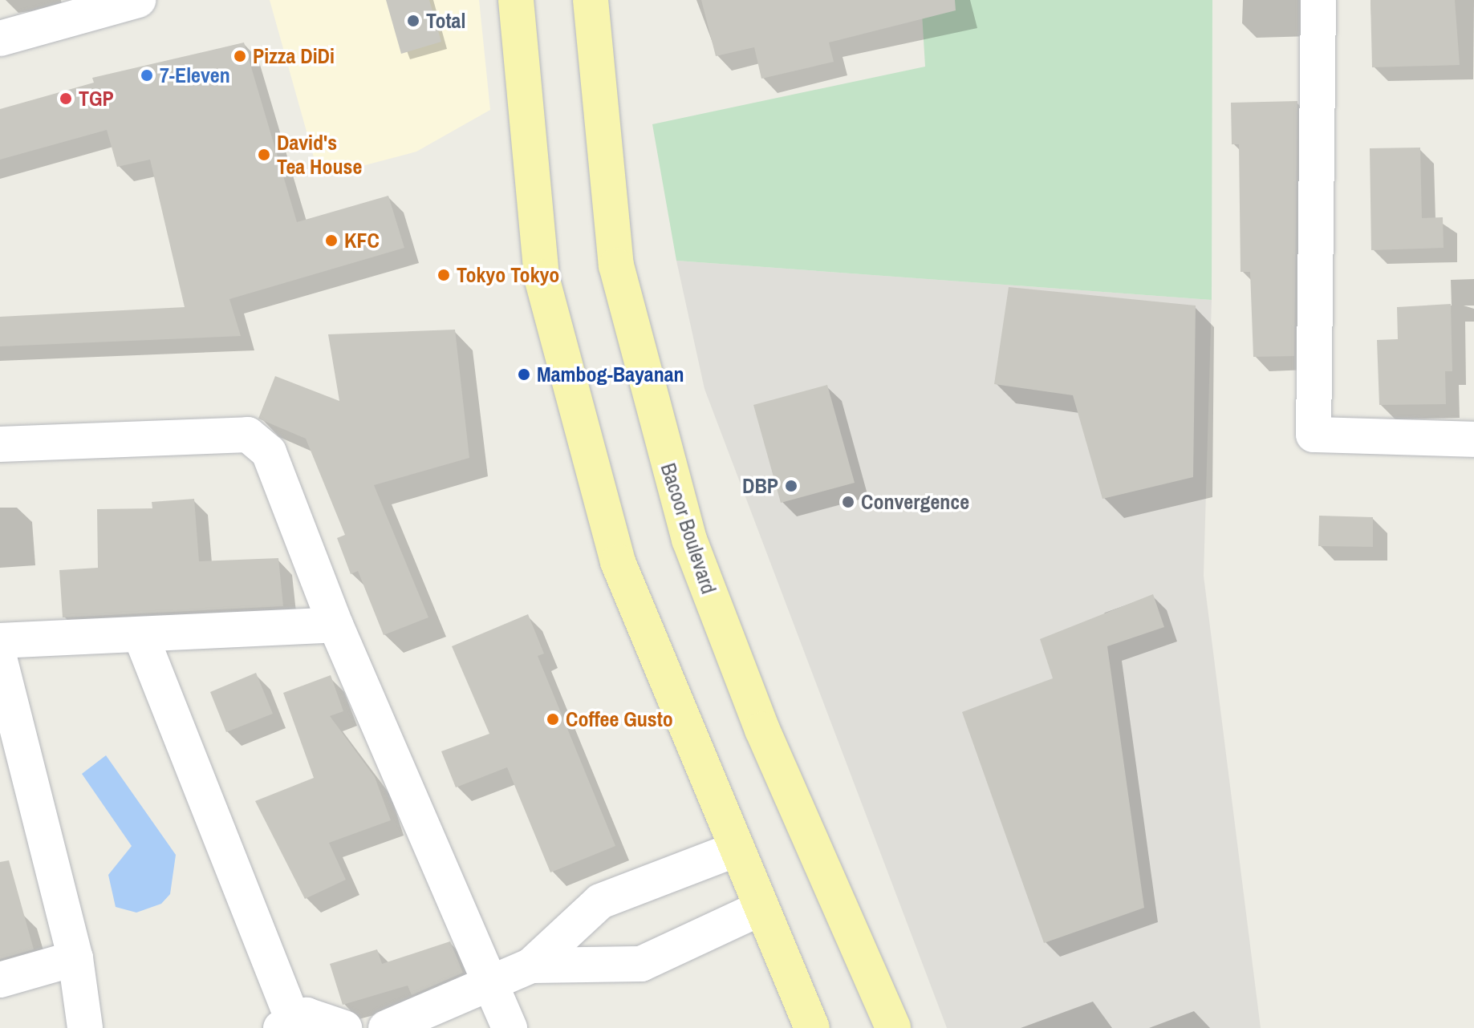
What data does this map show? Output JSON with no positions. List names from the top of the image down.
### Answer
{
  "streets": {
    "main road": ["Bacoor Boulevard"]
  },
  "places": [
    "Total",
    "Pizza DiDi",
    "7-Eleven",
    "TGP",
    "David's Tea House",
    "KFC",
    "Tokyo Tokyo",
    "Mambog-Bayanan",
    "DBP",
    "Convergence",
    "Coffee Gusto"
  ]
}
